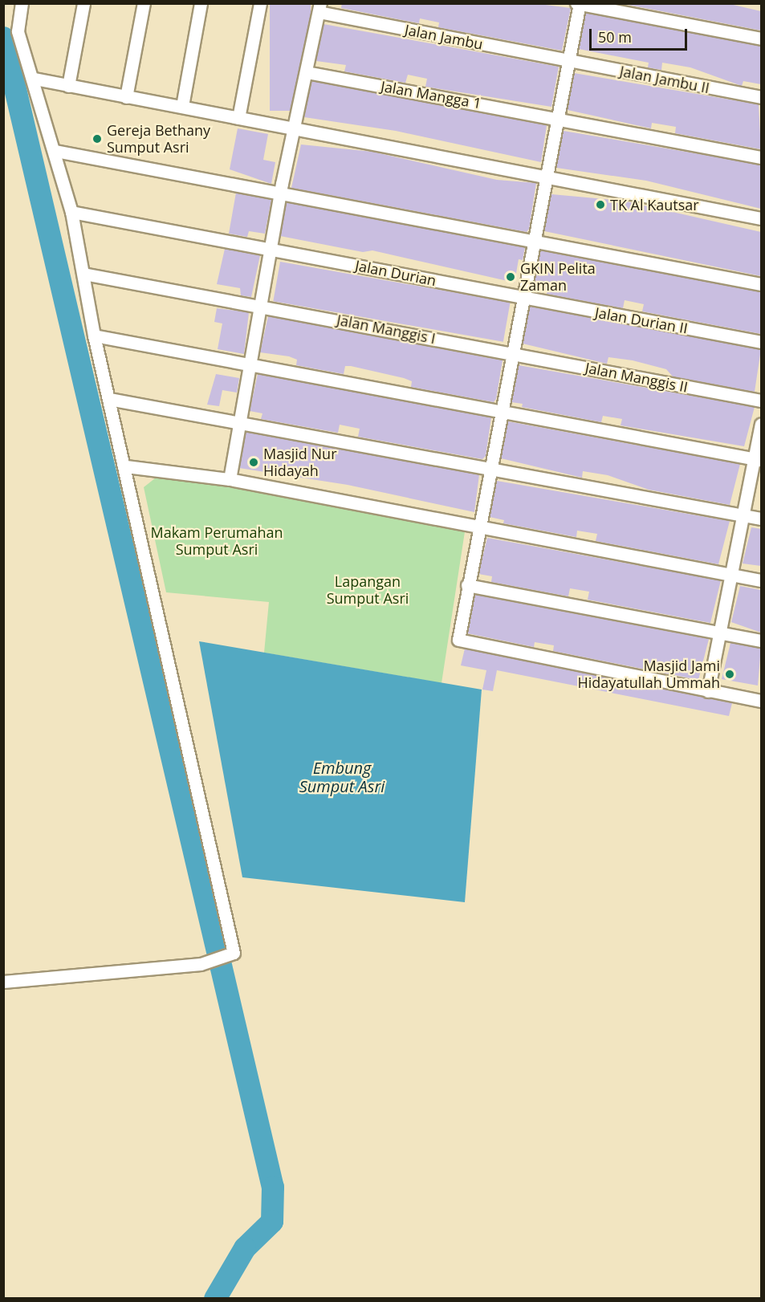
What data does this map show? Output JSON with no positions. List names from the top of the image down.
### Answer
{
  "streets": {
    "street": [
      "Jalan Jambu",
      "Jalan Jambu II",
      "Jalan Mangga 1",
      "Jalan Durian",
      "Jalan Durian II",
      "Jalan Manggis I",
      "Jalan Manggis II"
    ]
  },
  "crossings": [
    ["Jalan Jambu", "Jalan Jambu II"],
    ["Jalan Durian", "Jalan Durian II"],
    ["Jalan Manggis I", "Jalan Manggis II"]
  ],
  "water": ["Embung Sumput Asri"],
  "parks": ["Makam Perumahan Sumput Asri", "Lapangan Sumput Asri"],
  "places": [
    "Gereja Bethany Sumput Asri",
    "TK Al Kautsar",
    "GKIN Pelita Zaman",
    "Masjid Nur Hidayah",
    "Masjid Jami Hidayatullah Ummah"
  ],
  "scale_bar": "50 m"
}
